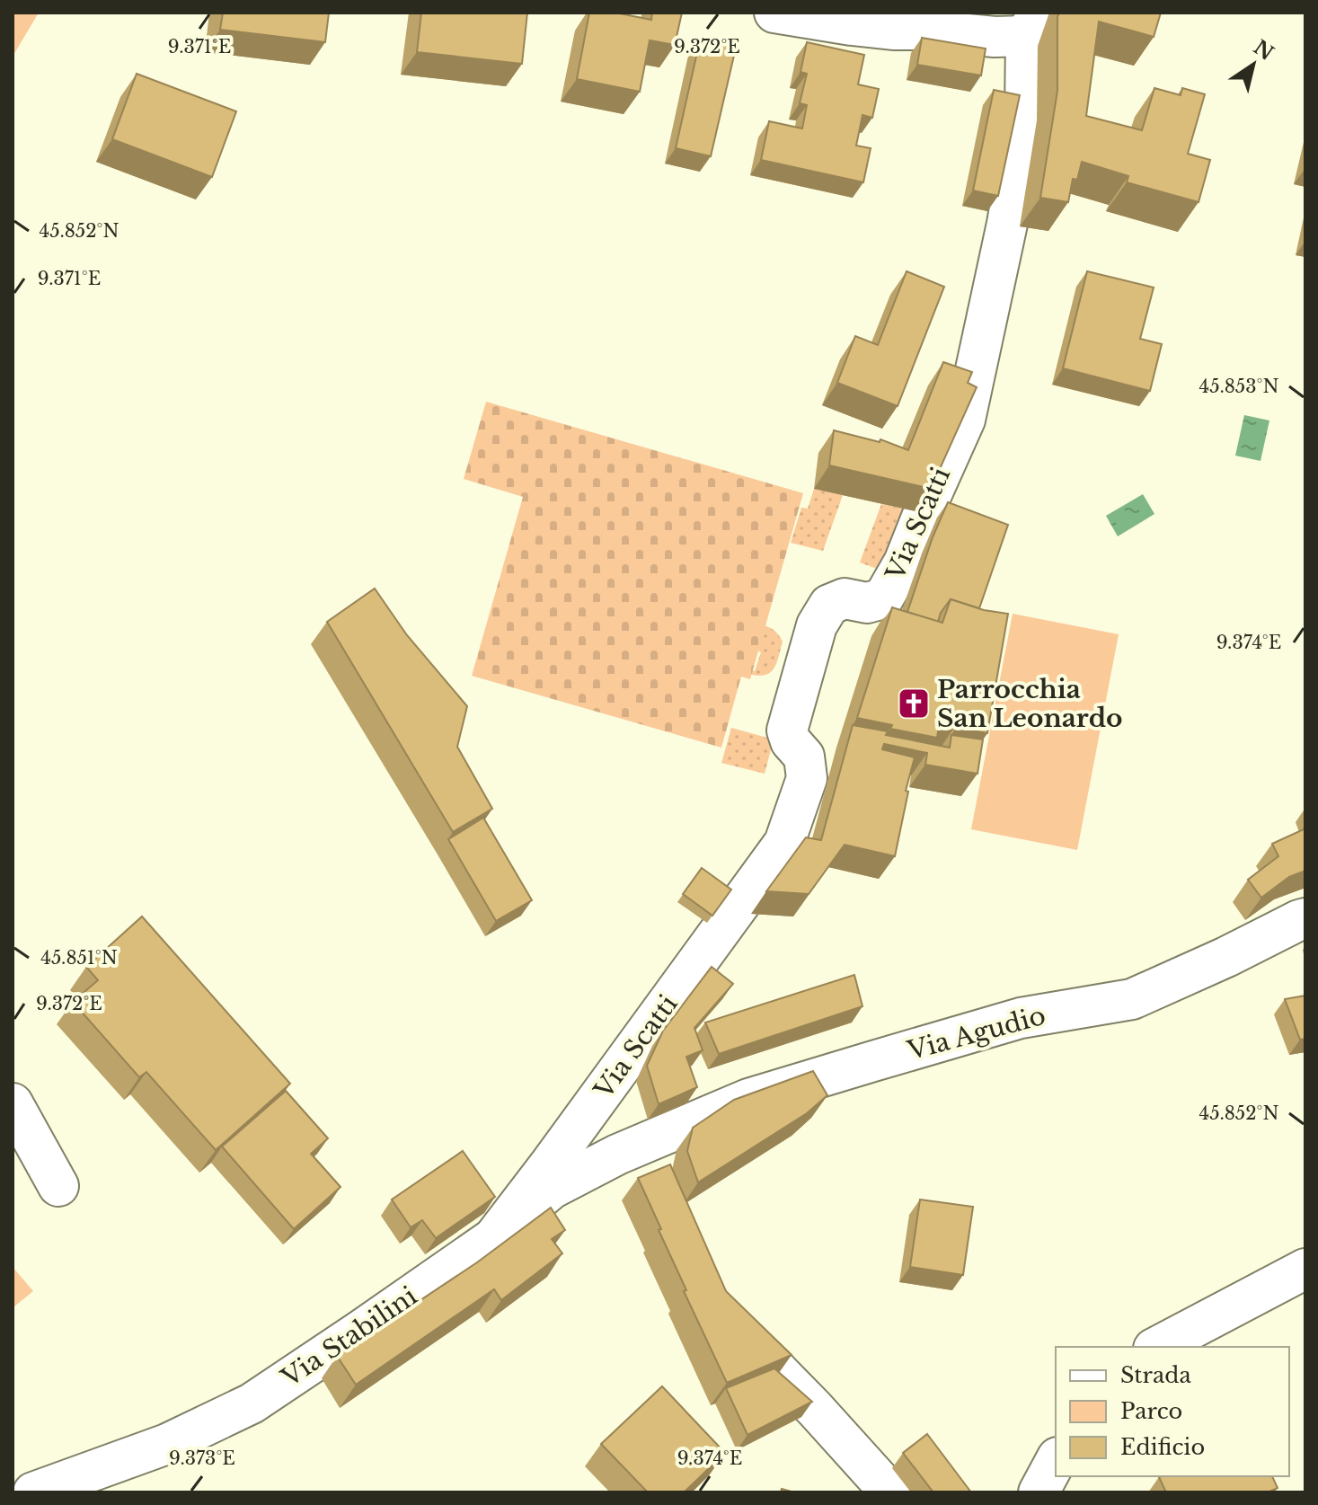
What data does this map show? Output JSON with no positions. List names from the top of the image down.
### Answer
{
  "streets": {
    "street": ["Via Scatti", "Via Agudio", "Via Stabilini"]
  },
  "crossings": [
    ["Via Scatti", "Via Stabilini"],
    ["Via Agudio", "Via Stabilini"]
  ],
  "places": {
    "church": ["Parrocchia San Leonardo"]
  },
  "legend": ["Strada", "Parco", "Edificio"],
  "north": "top right",
  "coordinates": [
    "9.371°E",
    "9.372°E",
    "45.852°N",
    "45.853°N",
    "9.374°E",
    "45.851°N",
    "9.373°E"
  ]
}
